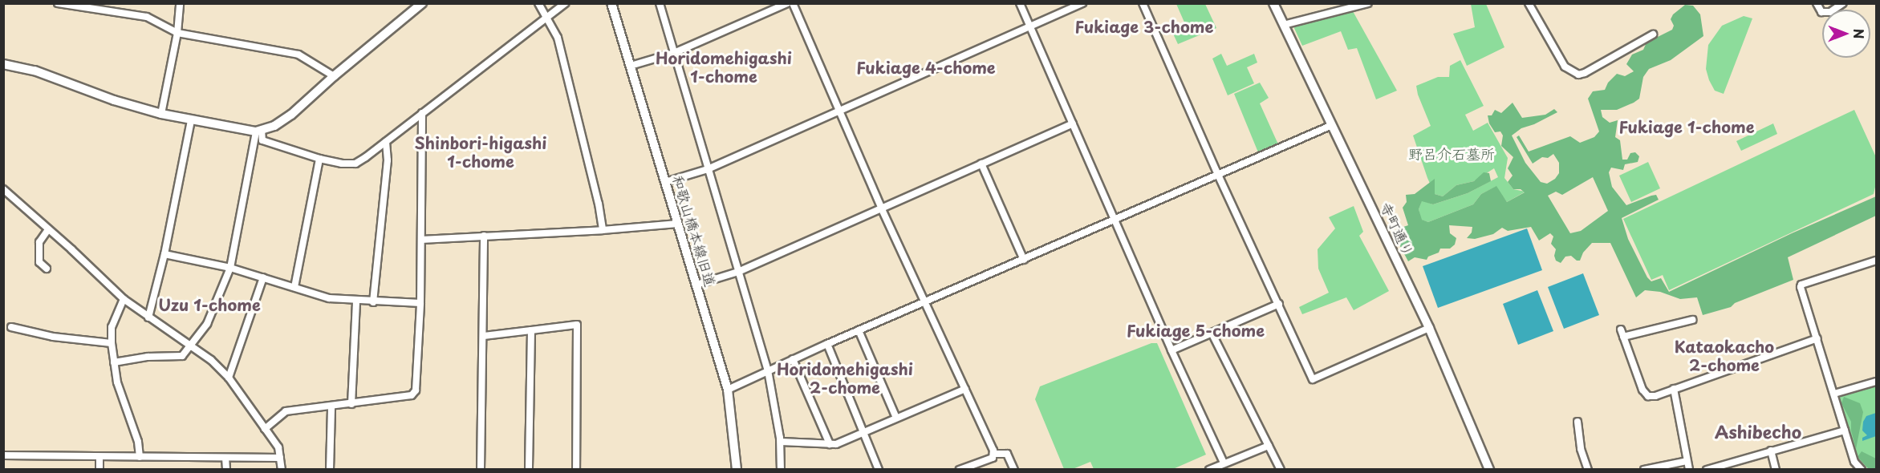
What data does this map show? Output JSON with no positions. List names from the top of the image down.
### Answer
{
  "streets": {
    "street": ["寺町通り", "和歌山橋本線旧道"]
  },
  "districts": [
    "Fukiage 3-chome",
    "Horidomehigashi 1-chome",
    "Fukiage 4-chome",
    "Fukiage 1-chome",
    "Shinbori-higashi 1-chome",
    "Uzu 1-chome",
    "Fukiage 5-chome",
    "Kataokacho 2-chome",
    "Horidomehigashi 2-chome",
    "Ashibecho"
  ],
  "parks": ["野呂介石墓所"],
  "north": "right"
}
